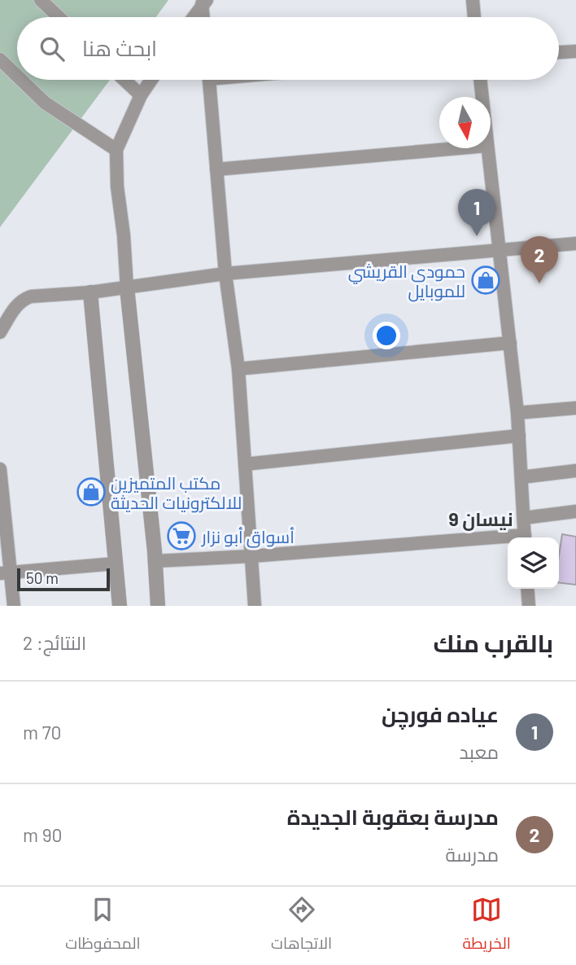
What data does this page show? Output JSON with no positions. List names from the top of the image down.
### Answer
{
  "districts": ["9 نيسان"],
  "places": {
    "shop": ["حمودي القريشي للموبايل", "مكتب المتميزين للالكترونيات الحديثة"],
    "supermarket": ["أسواق أبو نزار"]
  },
  "scale_bar": "50 m",
  "north": "bottom",
  "page": {
    "search": "ابحث هنا",
    "pins": ["1", "2"],
    "scale": "50 m",
    "heading": ["بالقرب منك", "النتائج: 2"],
    "list": [
      {
        "mark": "1",
        "name": "عياده فورچن",
        "note": "معبد",
        "value": "70 m"
      },
      {
        "mark": "2",
        "name": "مدرسة بعقوبة الجديدة",
        "note": "مدرسة",
        "value": "90 m"
      }
    ],
    "nav": ["الخريطة", "الاتجاهات", "المحفوظات"]
  }
}
